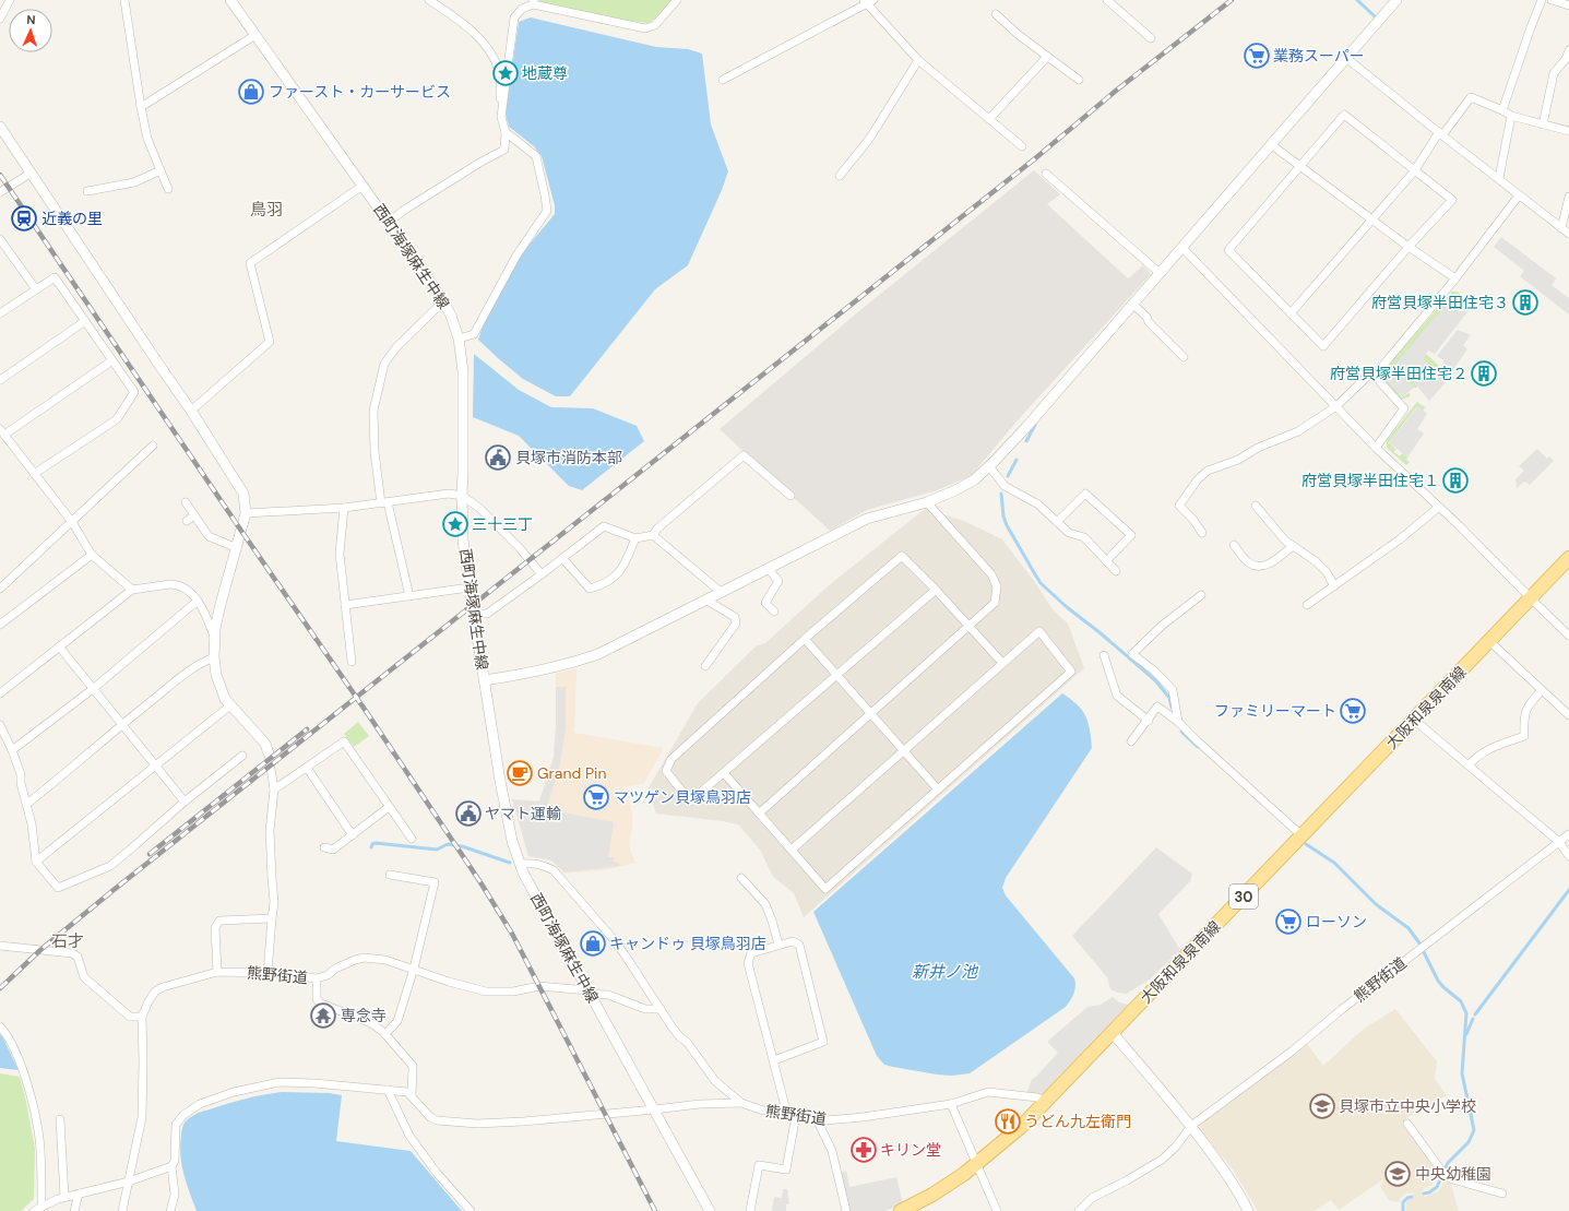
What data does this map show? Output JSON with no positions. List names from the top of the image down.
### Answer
{
  "streets": {
    "main road": ["大阪和泉泉南線", "30"],
    "street": ["西町海塚麻生中線", "熊野街道"]
  },
  "crossings": [
    ["西町海塚麻生中線", "熊野街道"],
    ["大阪和泉泉南線", "熊野街道"]
  ],
  "districts": ["鳥羽", "石才"],
  "water": ["新井ノ池"],
  "places": {
    "supermarket": [
      "業務スーパー",
      "ファミリーマート",
      "マツゲン貝塚鳥羽店",
      "ローソン"
    ],
    "place": ["地蔵尊", "三十三丁"],
    "shop": ["ファースト・カーサービス", "キャンドゥ 貝塚鳥羽店"],
    "station": ["近義の里"],
    "building": ["府営貝塚半田住宅３", "府営貝塚半田住宅２", "府営貝塚半田住宅１"],
    "public building": ["貝塚市消防本部", "ヤマト運輸"],
    "cafe": ["Grand Pin"],
    "temple": ["専念寺"],
    "school or university": ["貝塚市立中央小学校", "中央幼稚園"],
    "restaurant": ["うどん九左衛門"],
    "pharmacy": ["キリン堂"]
  },
  "north": "top"
}
